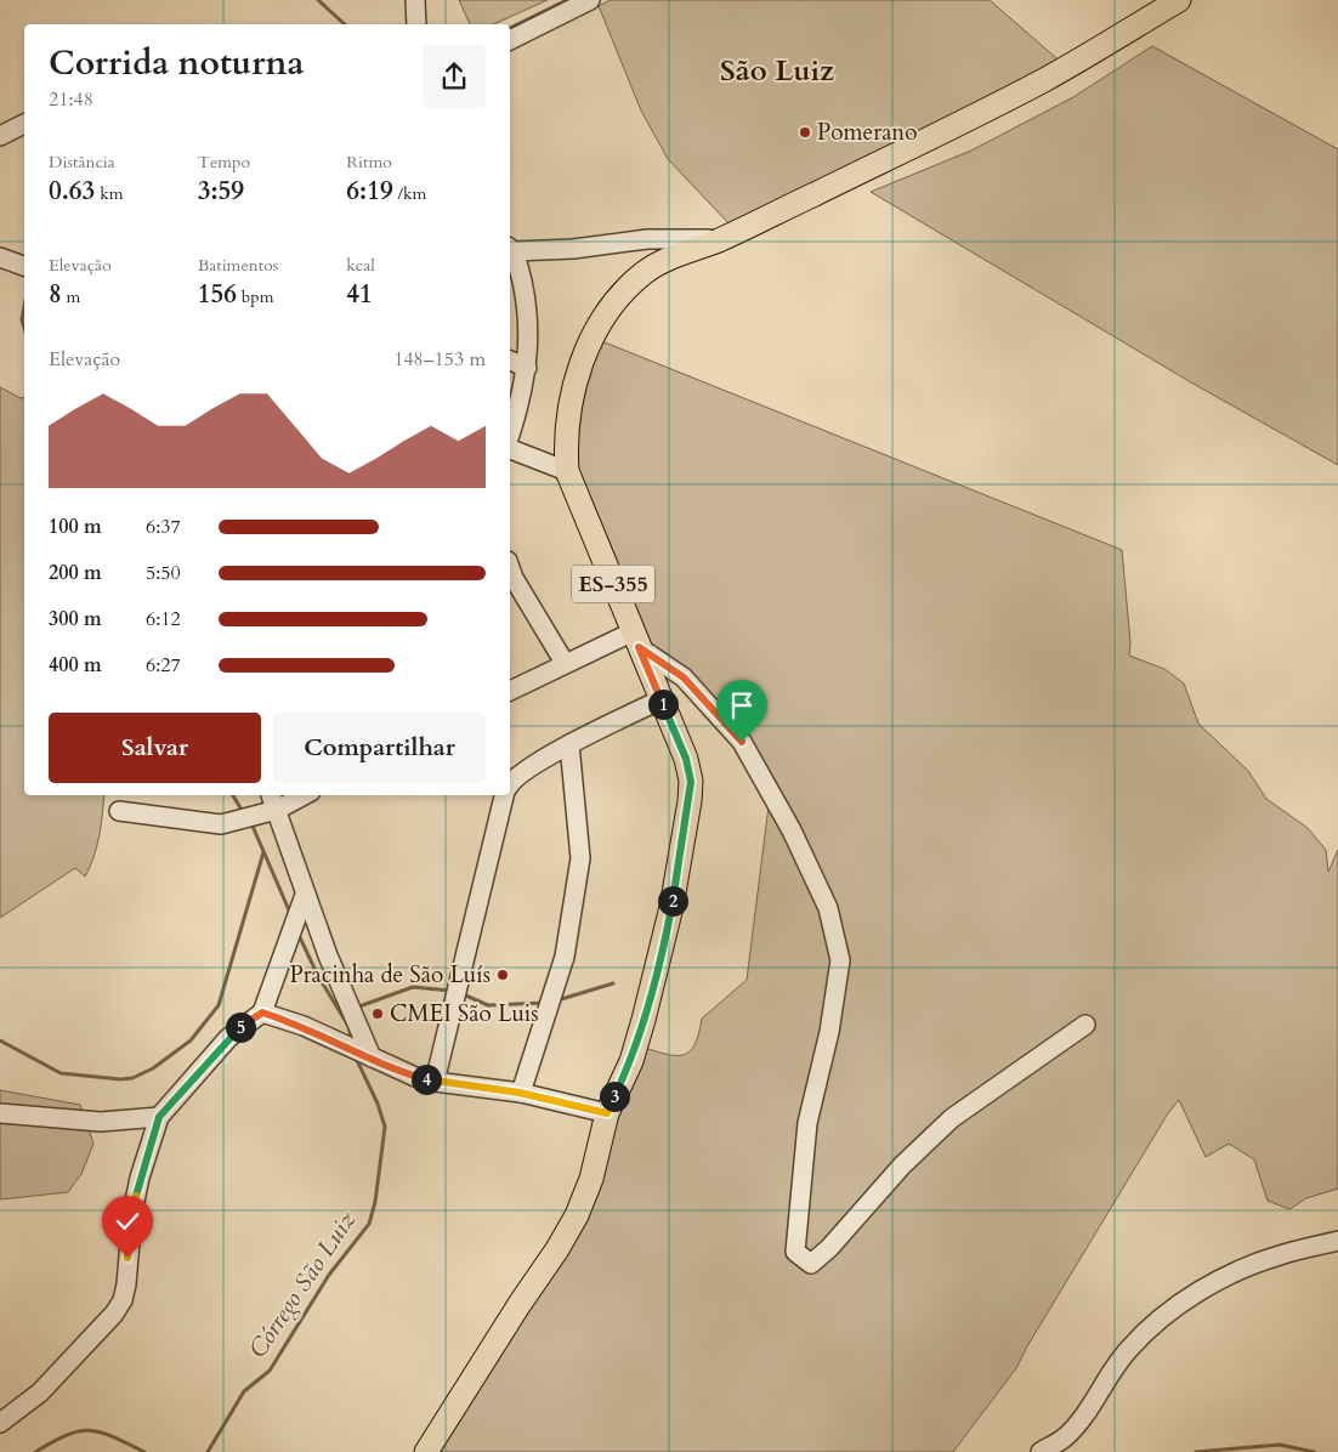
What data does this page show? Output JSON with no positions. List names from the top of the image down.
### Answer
{
  "streets": {
    "main road": ["ES-355"]
  },
  "districts": ["São Luiz"],
  "water": ["Córrego São Luiz"],
  "places": ["Pomerano", "Pracinha de São Luís", "CMEI São Luis"],
  "page": {
    "heading": ["Corrida noturna", "21:48"],
    "stats": [
      ["Distância", "0.63 km"],
      ["Tempo", "3:59"],
      ["Ritmo", "6:19 /km"],
      ["Elevação", "8 m"],
      ["Batimentos", "156 bpm"],
      ["kcal", "41"]
    ],
    "chart": ["Elevação", "148–153 m"],
    "list": [
      {
        "name": "100 m",
        "note": "6:37"
      },
      {
        "name": "200 m",
        "note": "5:50"
      },
      {
        "name": "300 m",
        "note": "6:12"
      },
      {
        "name": "400 m",
        "note": "6:27"
      }
    ],
    "pins": [
      "1",
      "2",
      "5",
      "4",
      "3"
    ],
    "buttons": ["Salvar", "Compartilhar"]
  }
}
